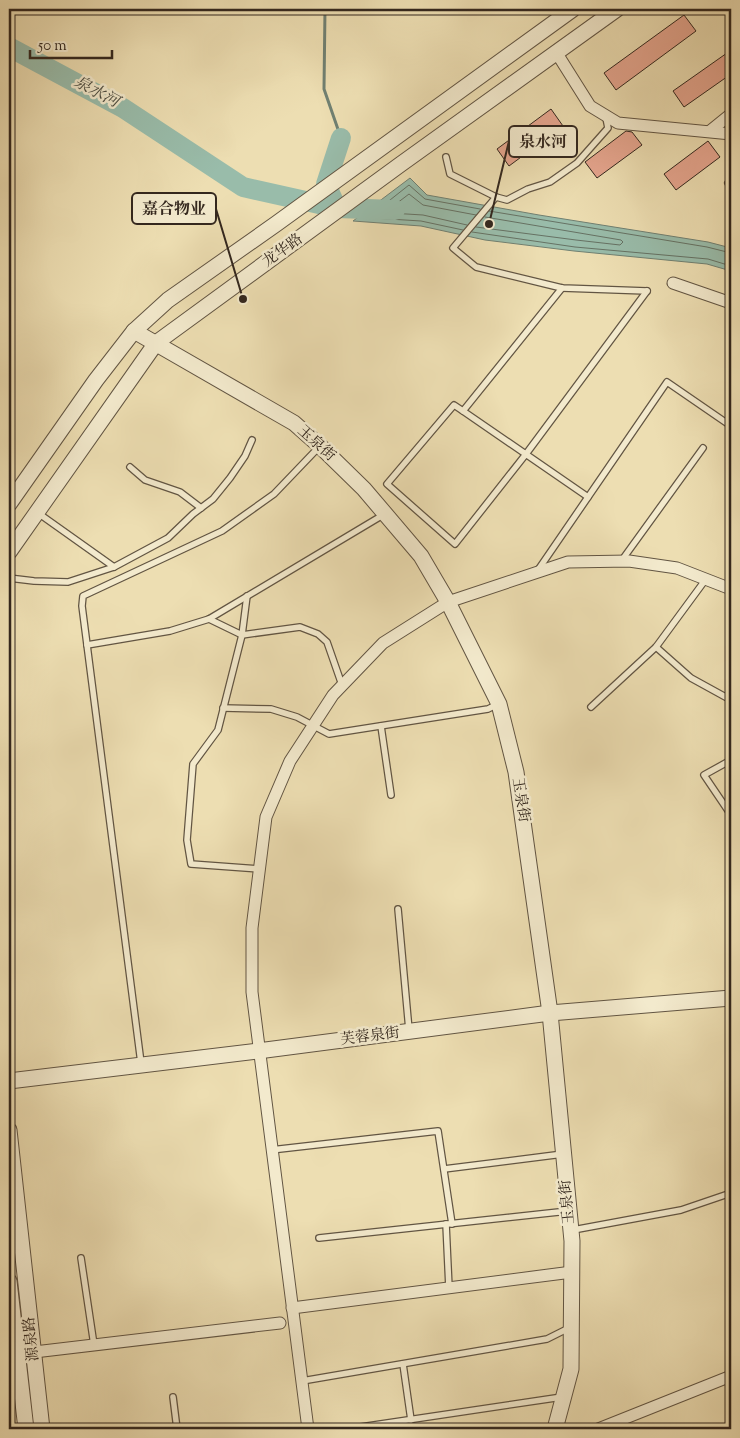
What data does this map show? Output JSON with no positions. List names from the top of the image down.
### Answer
{
  "streets": {
    "street": [
      "龙华路",
      "玉泉街",
      "芙蓉泉街",
      "源泉路"
    ]
  },
  "crossings": [
    ["龙华路", "玉泉街"],
    ["玉泉街", "芙蓉泉街"]
  ],
  "water": ["泉水河"],
  "places": ["泉水河", "嘉合物业"],
  "scale_bar": "50 m"
}
